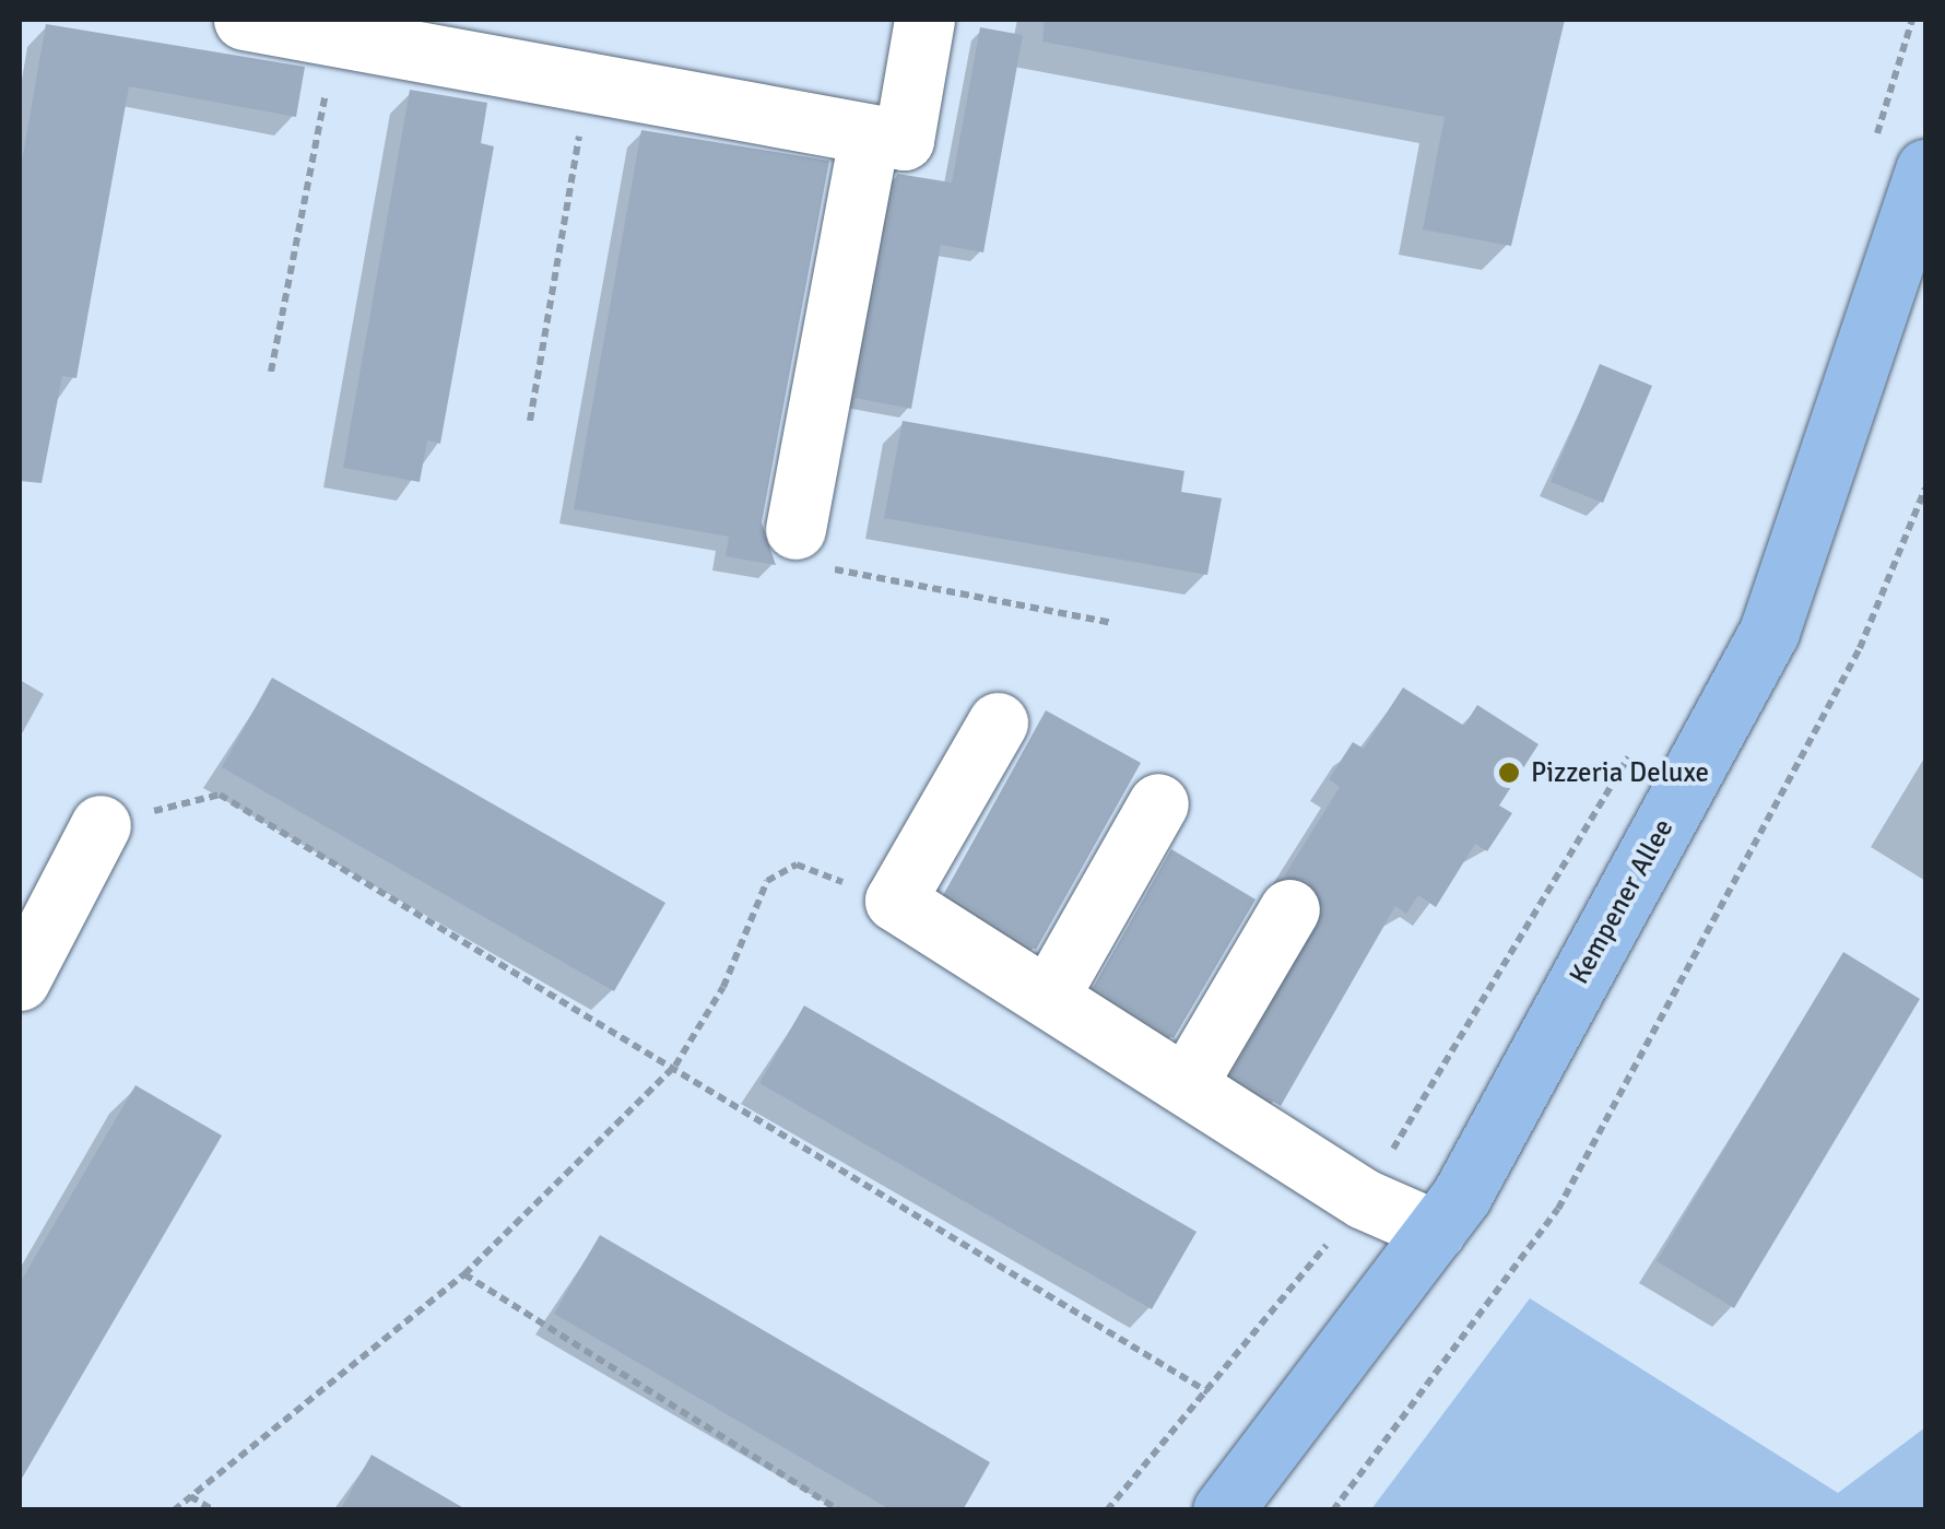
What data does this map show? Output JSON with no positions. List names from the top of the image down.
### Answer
{
  "streets": {
    "main road": ["Kempener Allee"]
  },
  "places": ["Pizzeria Deluxe"]
}
